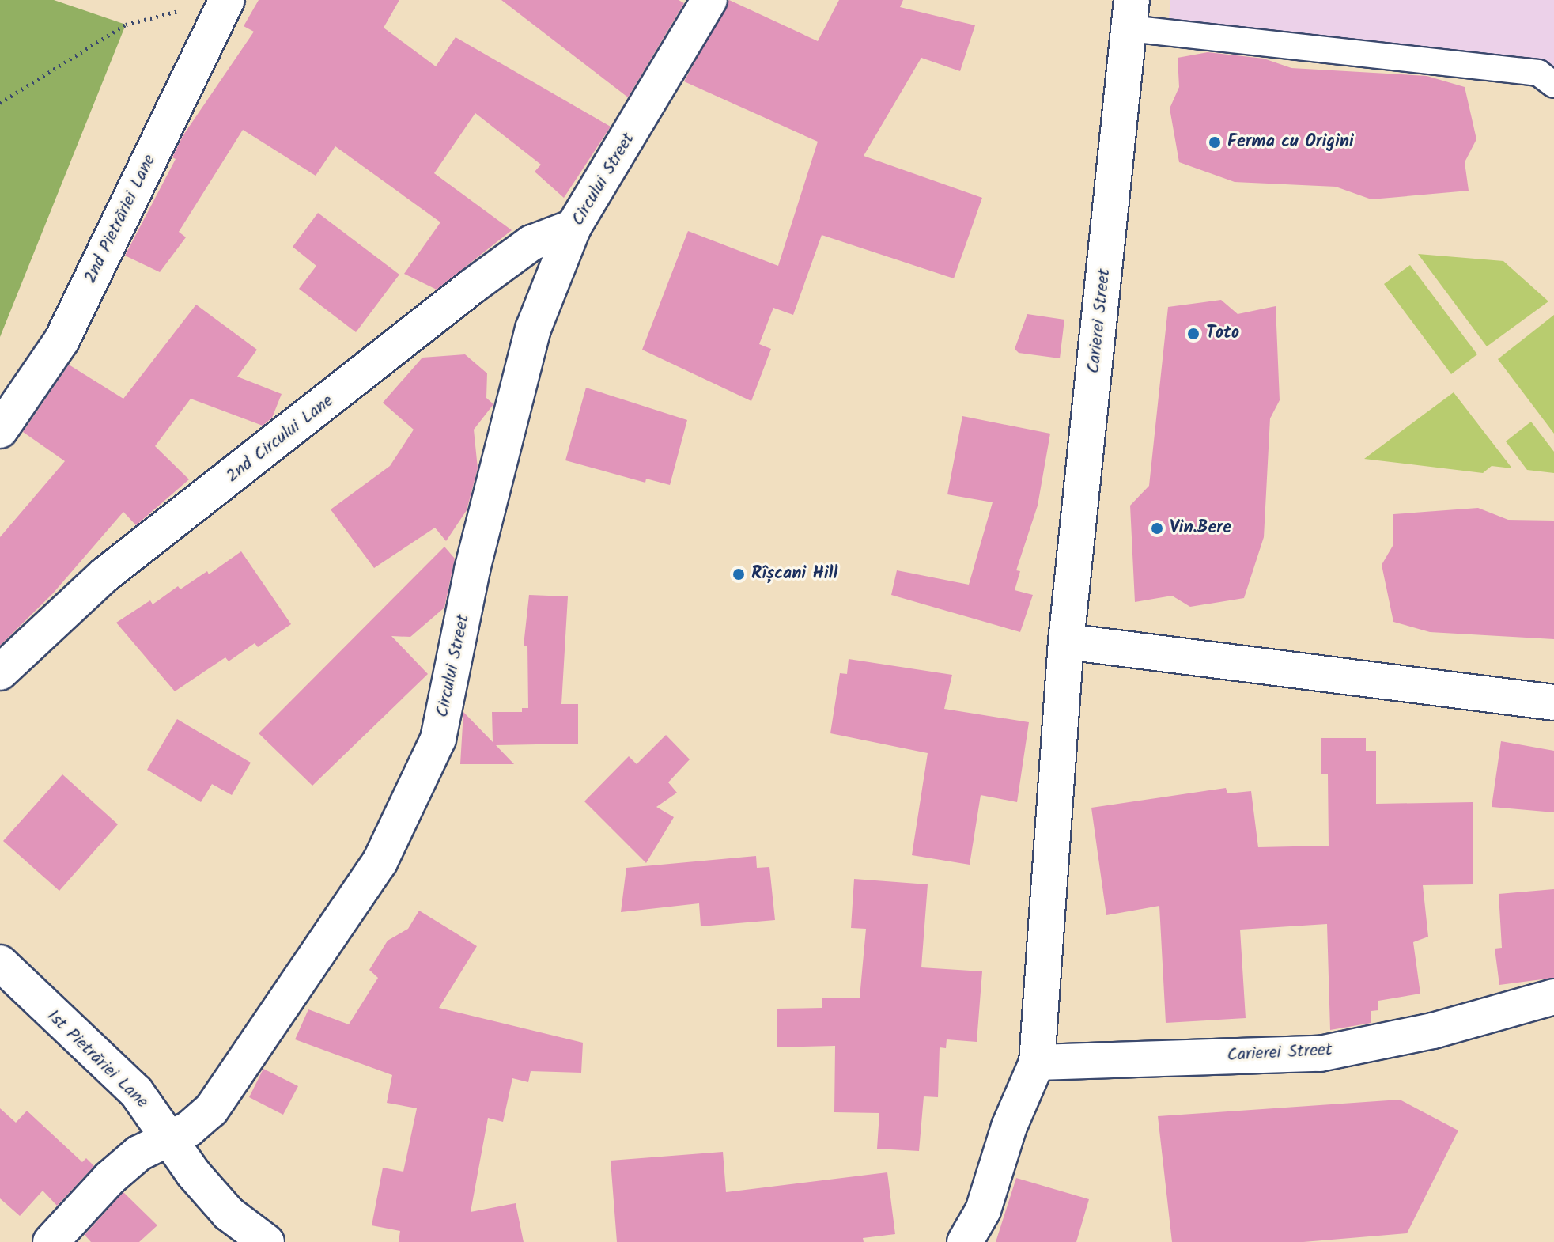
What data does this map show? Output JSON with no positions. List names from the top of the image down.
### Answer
{
  "streets": {
    "street": [
      "Circului Street",
      "2nd Pietrăriei Lane",
      "Carierei Street",
      "2nd Circului Lane",
      "1st Pietrăriei Lane"
    ]
  },
  "crossings": [
    ["Circului Street", "2nd Circului Lane"],
    ["Circului Street", "1st Pietrăriei Lane"]
  ],
  "places": [
    "Ferma cu Origini",
    "Toto",
    "Vin.Bere",
    "Rîșcani Hill"
  ]
}
